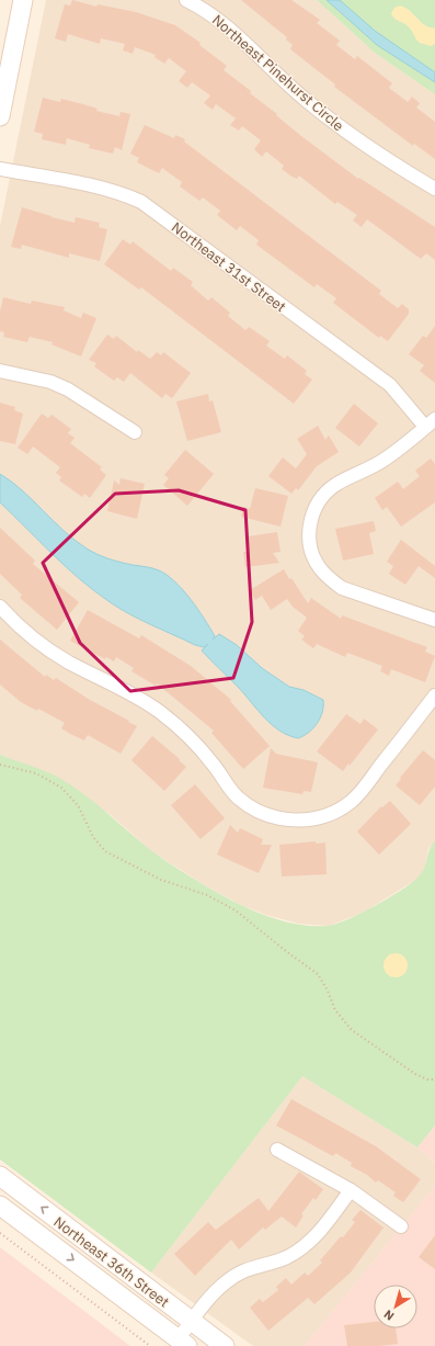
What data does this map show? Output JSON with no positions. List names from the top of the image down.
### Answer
{
  "streets": {
    "main road": ["Northeast 36th Street"],
    "street": ["Northeast Pinehurst Circle", "Northeast 31st Street"]
  },
  "north": "bottom left"
}
